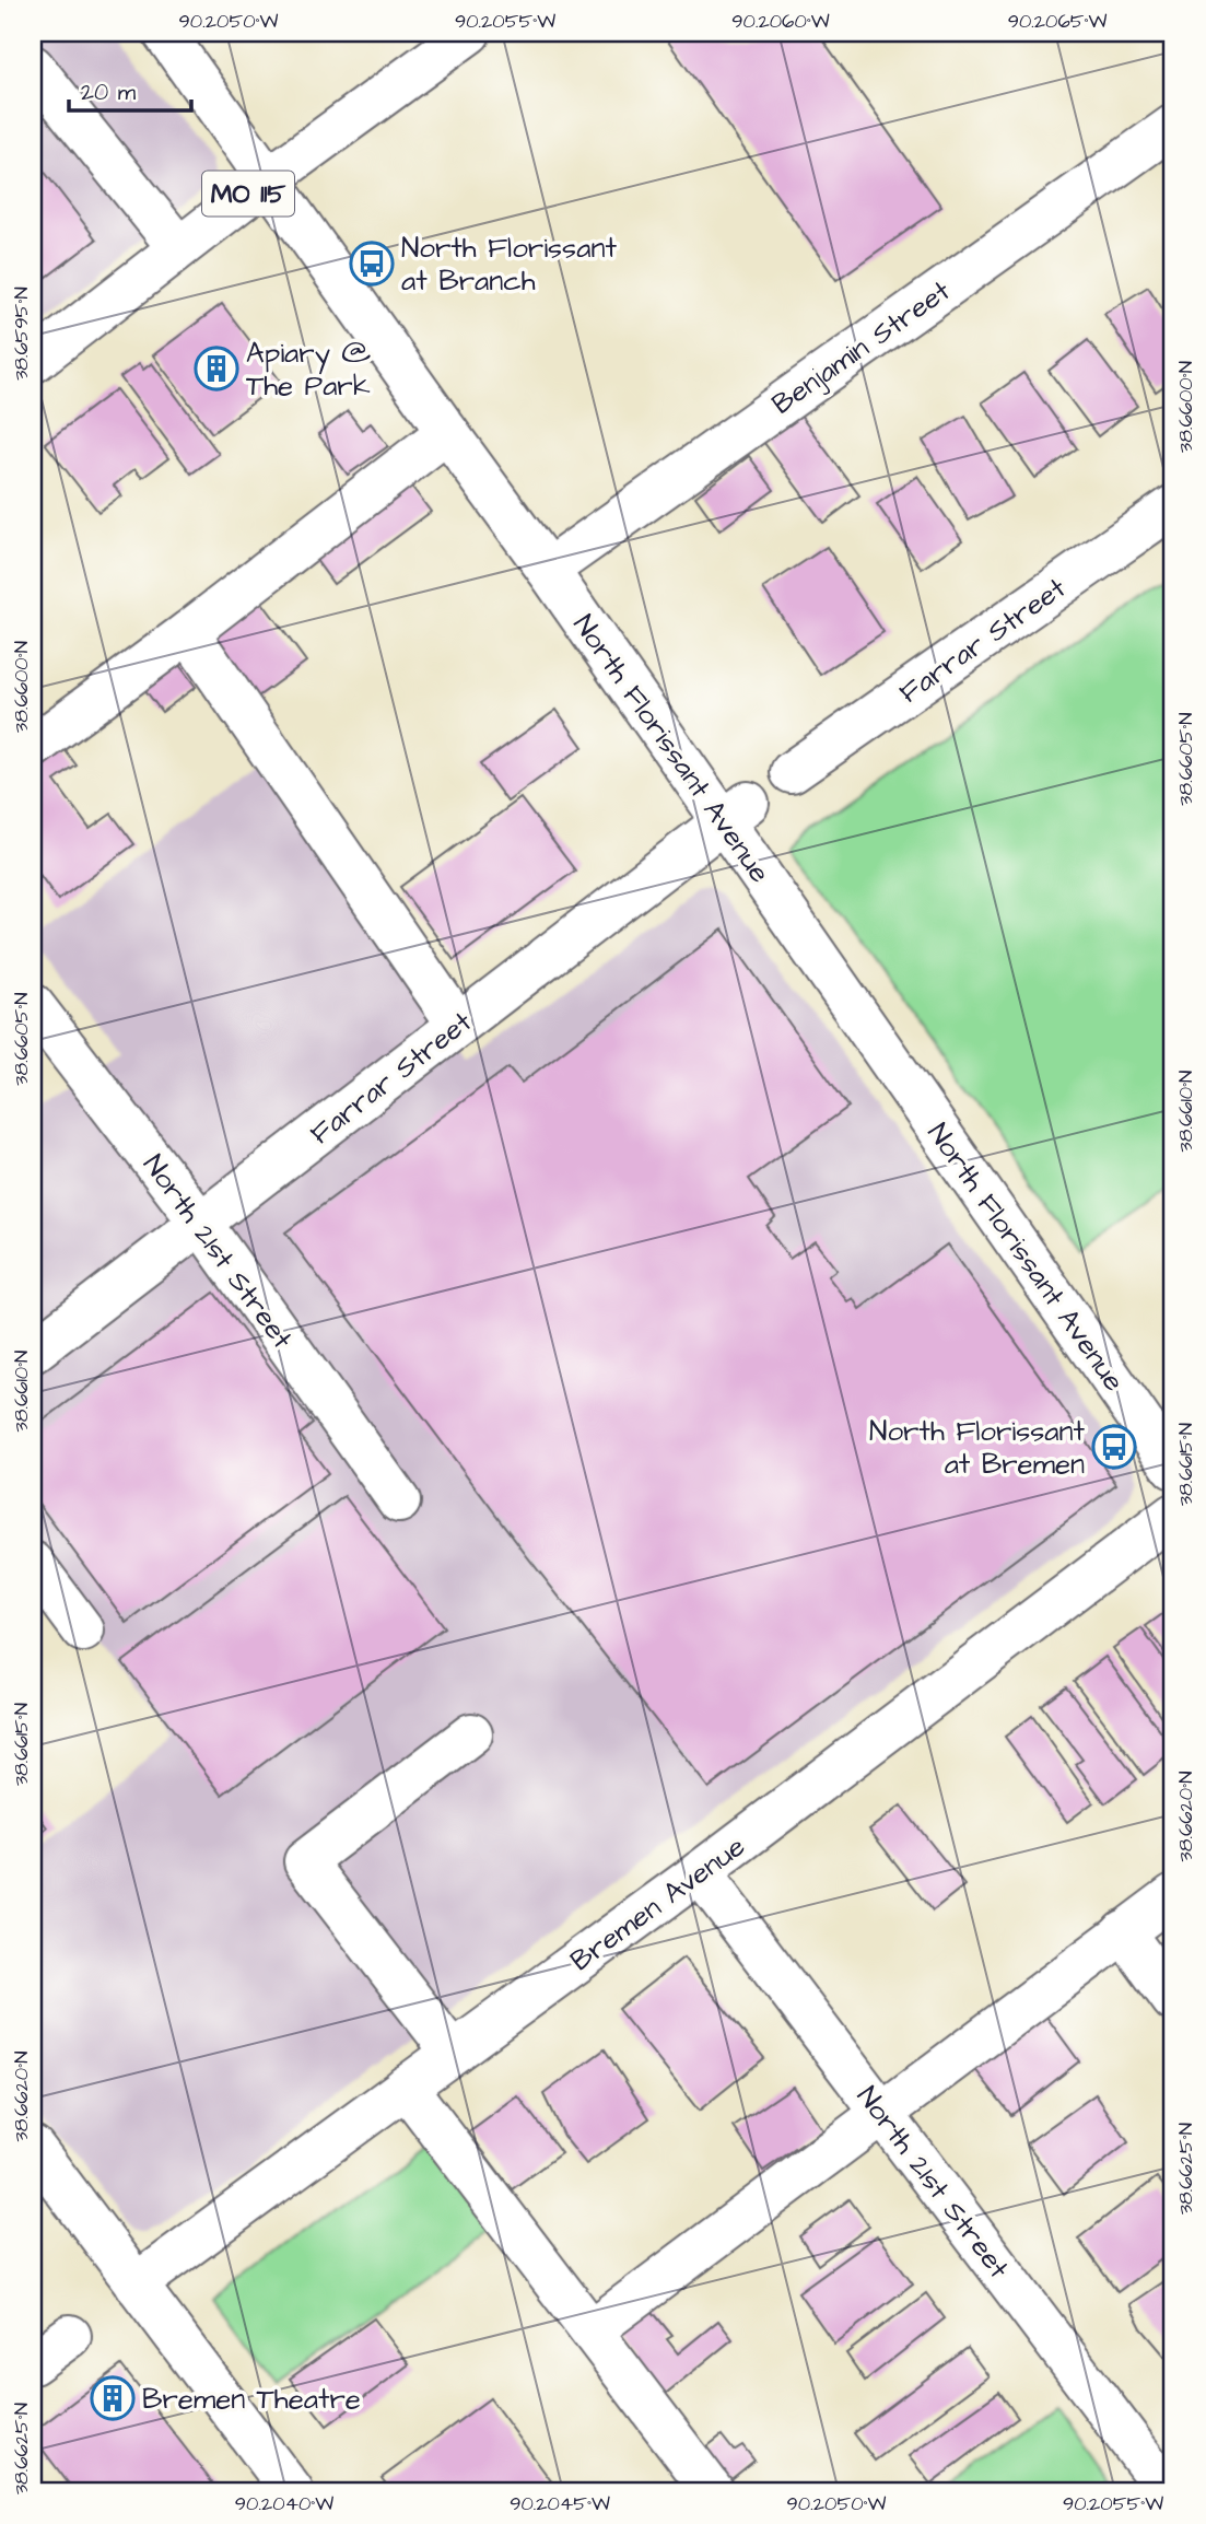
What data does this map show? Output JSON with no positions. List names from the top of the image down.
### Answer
{
  "streets": {
    "street": [
      "MO 115",
      "Benjamin Street",
      "Farrar Street",
      "North Florissant Avenue",
      "North 21st Street",
      "Bremen Avenue"
    ]
  },
  "crossings": [
    ["MO 115", "North Florissant Avenue"],
    ["Benjamin Street", "North Florissant Avenue"],
    ["Farrar Street", "North Florissant Avenue"],
    ["Farrar Street", "North 21st Street"],
    ["North 21st Street", "Bremen Avenue"]
  ],
  "places": {
    "bus stop": ["North Florissant at Branch", "North Florissant at Bremen"],
    "building": ["Apiary @ The Park", "Bremen Theatre"]
  },
  "scale_bar": "20 m",
  "coordinates": [
    "90.2050°W",
    "90.2055°W",
    "90.2060°W",
    "90.2065°W",
    "38.6595°N",
    "38.6600°N",
    "38.6605°N",
    "38.6610°N",
    "38.6615°N",
    "38.6620°N",
    "38.6625°N",
    "90.2040°W",
    "90.2045°W"
  ]
}
